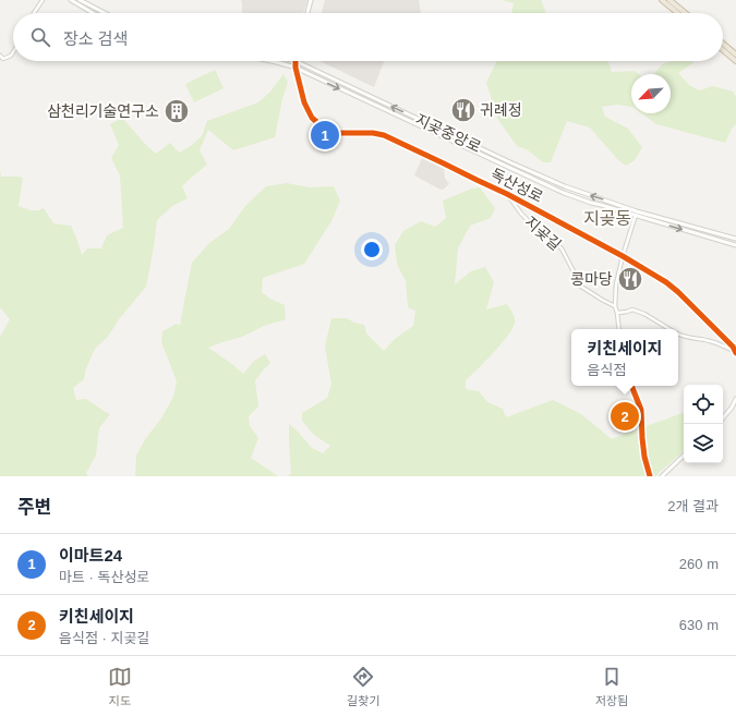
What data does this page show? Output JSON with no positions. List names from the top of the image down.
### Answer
{
  "streets": {
    "street": ["지곶중앙로", "독산성로", "지곶길"]
  },
  "crossings": [
    ["지곶중앙로", "독산성로"],
    ["독산성로", "지곶길"]
  ],
  "districts": ["지곶동"],
  "places": {
    "restaurant": ["귀례정", "콩마당"],
    "building": ["삼천리기술연구소"]
  },
  "north": "bottom left",
  "page": {
    "search": "장소 검색",
    "pins": ["1", "2"],
    "popup": ["키친세이지", "음식점"],
    "heading": ["주변", "2개 결과"],
    "list": [
      {
        "mark": "1",
        "name": "이마트24",
        "note": "마트 · 독산성로",
        "value": "260 m"
      },
      {
        "mark": "2",
        "name": "키친세이지",
        "note": "음식점 · 지곶길",
        "value": "630 m"
      }
    ],
    "nav": ["지도", "길찾기", "저장됨"]
  }
}
